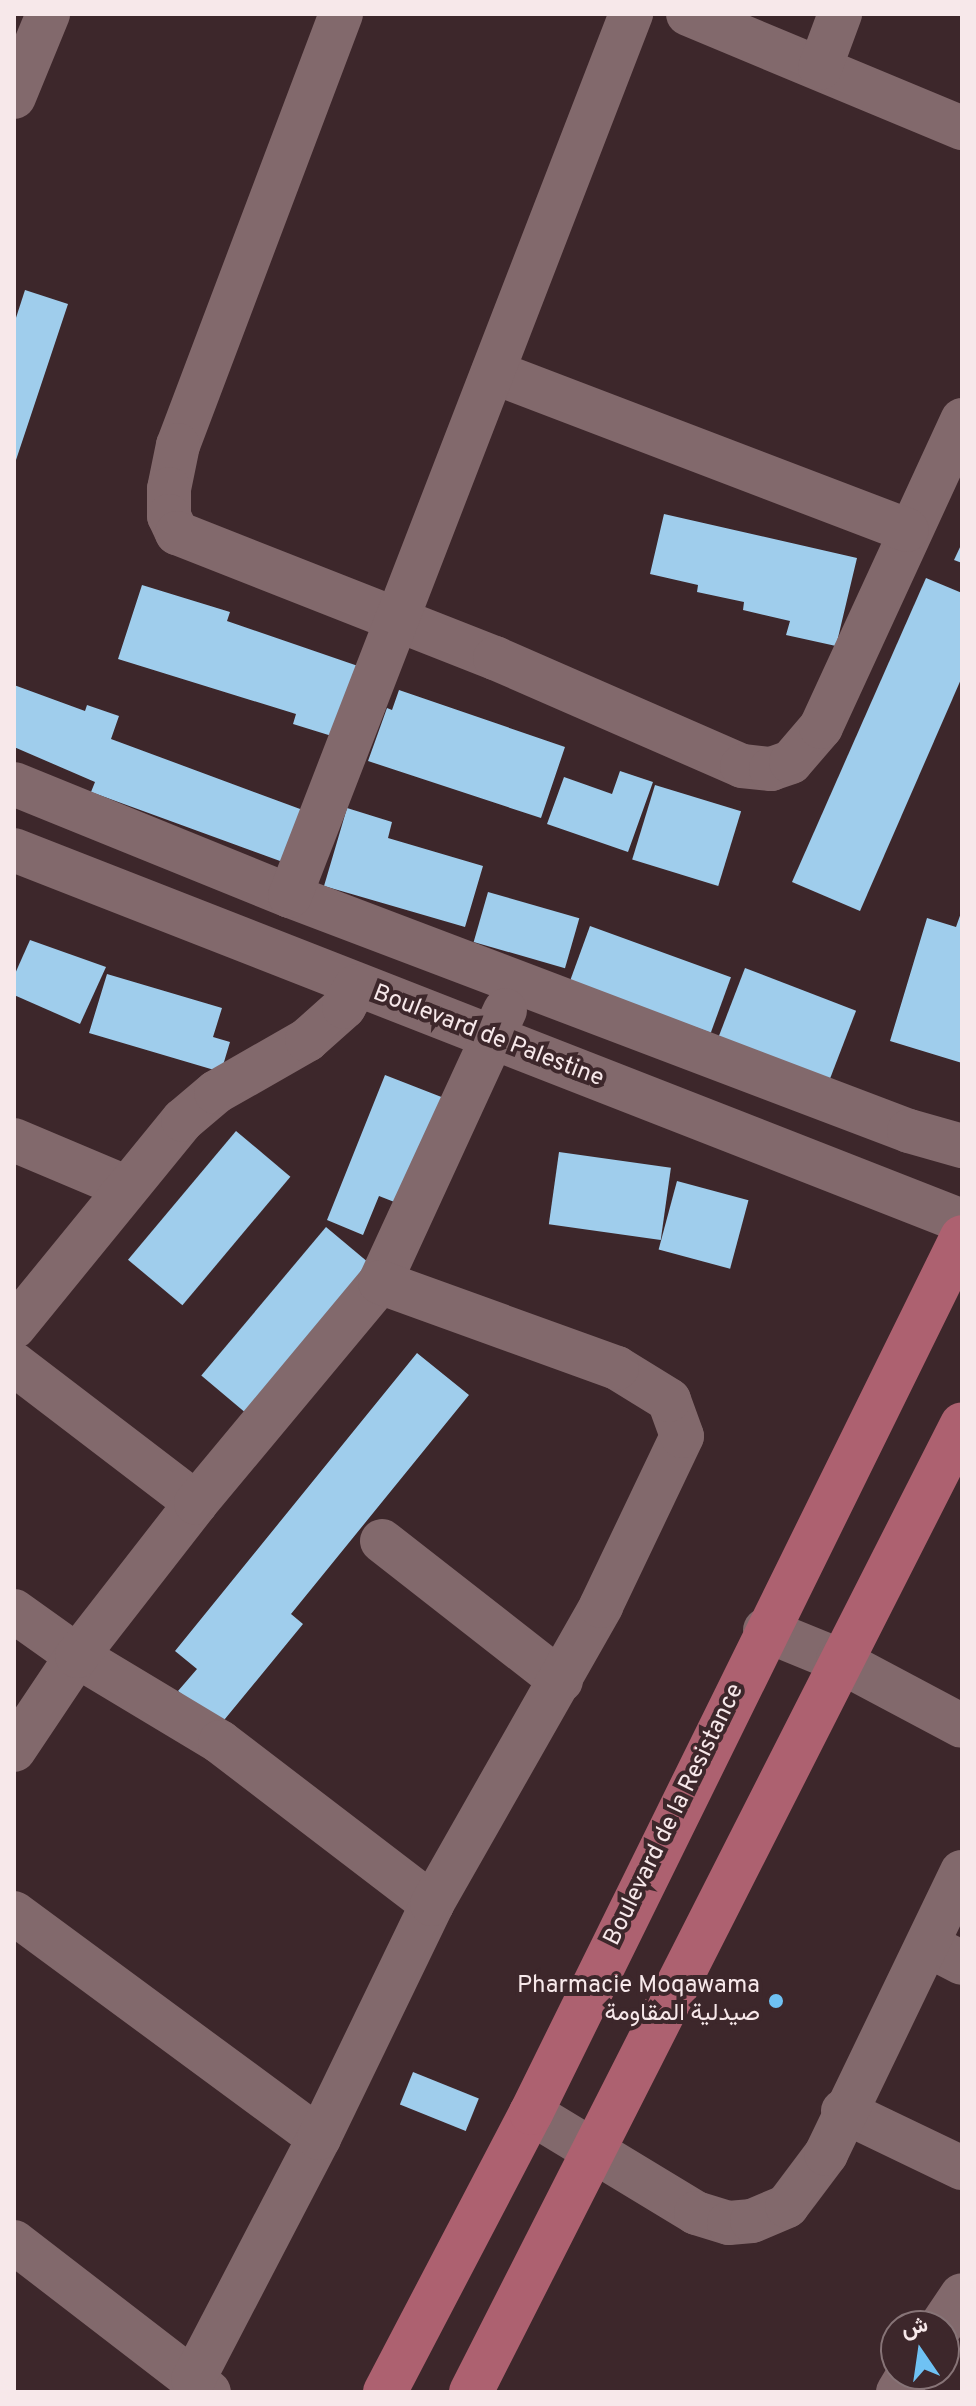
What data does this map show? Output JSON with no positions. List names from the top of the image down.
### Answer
{
  "streets": {
    "main road": ["Boulevard de la Resistance"],
    "street": ["Boulevard de Palestine"]
  },
  "places": ["Pharmacie Moqawama صيدلية المقاومة"],
  "north": "top"
}
